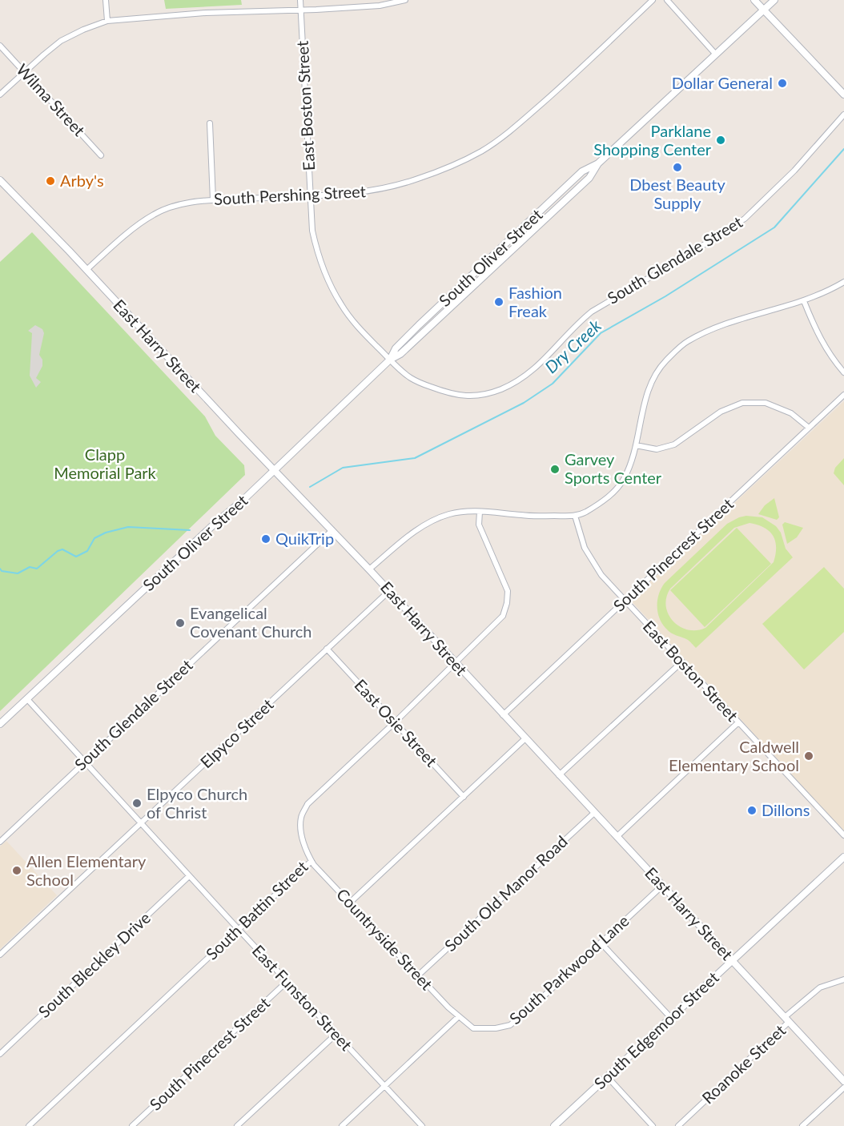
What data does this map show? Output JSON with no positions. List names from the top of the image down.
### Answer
{
  "streets": {
    "main road": ["South Oliver Street", "East Harry Street", "South Edgemoor Street"],
    "street": [
      "Wilma Street",
      "East Boston Street",
      "South Pershing Street",
      "South Glendale Street",
      "South Pinecrest Street",
      "East Osie Street",
      "Elpyco Street",
      "South Old Manor Road",
      "South Battin Street",
      "Countryside Street",
      "South Bleckley Drive",
      "South Parkwood Lane",
      "East Funston Street",
      "Roanoke Street"
    ]
  },
  "crossings": [
    ["East Boston Street", "South Pershing Street"],
    ["East Boston Street", "South Oliver Street"],
    ["East Boston Street", "South Glendale Street"],
    ["East Boston Street", "South Pinecrest Street"],
    ["South Pershing Street", "East Harry Street"],
    ["South Oliver Street", "South Glendale Street"],
    ["South Oliver Street", "East Harry Street"],
    ["South Oliver Street", "East Funston Street"],
    ["South Glendale Street", "East Harry Street"],
    ["South Glendale Street", "East Funston Street"],
    ["East Harry Street", "South Pinecrest Street"],
    ["East Harry Street", "Elpyco Street"],
    ["East Harry Street", "South Old Manor Road"],
    ["East Harry Street", "South Battin Street"],
    ["East Harry Street", "South Parkwood Lane"],
    ["East Harry Street", "South Edgemoor Street"],
    ["East Harry Street", "Roanoke Street"],
    ["South Pinecrest Street", "East Funston Street"],
    ["East Osie Street", "Elpyco Street"],
    ["East Osie Street", "South Battin Street"],
    ["Elpyco Street", "East Funston Street"],
    ["South Old Manor Road", "Countryside Street"],
    ["South Battin Street", "Countryside Street"],
    ["South Battin Street", "East Funston Street"],
    ["Countryside Street", "South Parkwood Lane"],
    ["South Bleckley Drive", "East Funston Street"]
  ],
  "water": ["Dry Creek"],
  "parks": ["Clapp Memorial Park"],
  "places": [
    "Dollar General",
    "Parklane Shopping Center",
    "Dbest Beauty Supply",
    "Arby's",
    "Fashion Freak",
    "Garvey Sports Center",
    "QuikTrip",
    "Evangelical Covenant Church",
    "Caldwell Elementary School",
    "Elpyco Church of Christ",
    "Dillons",
    "Allen Elementary School"
  ]
}
